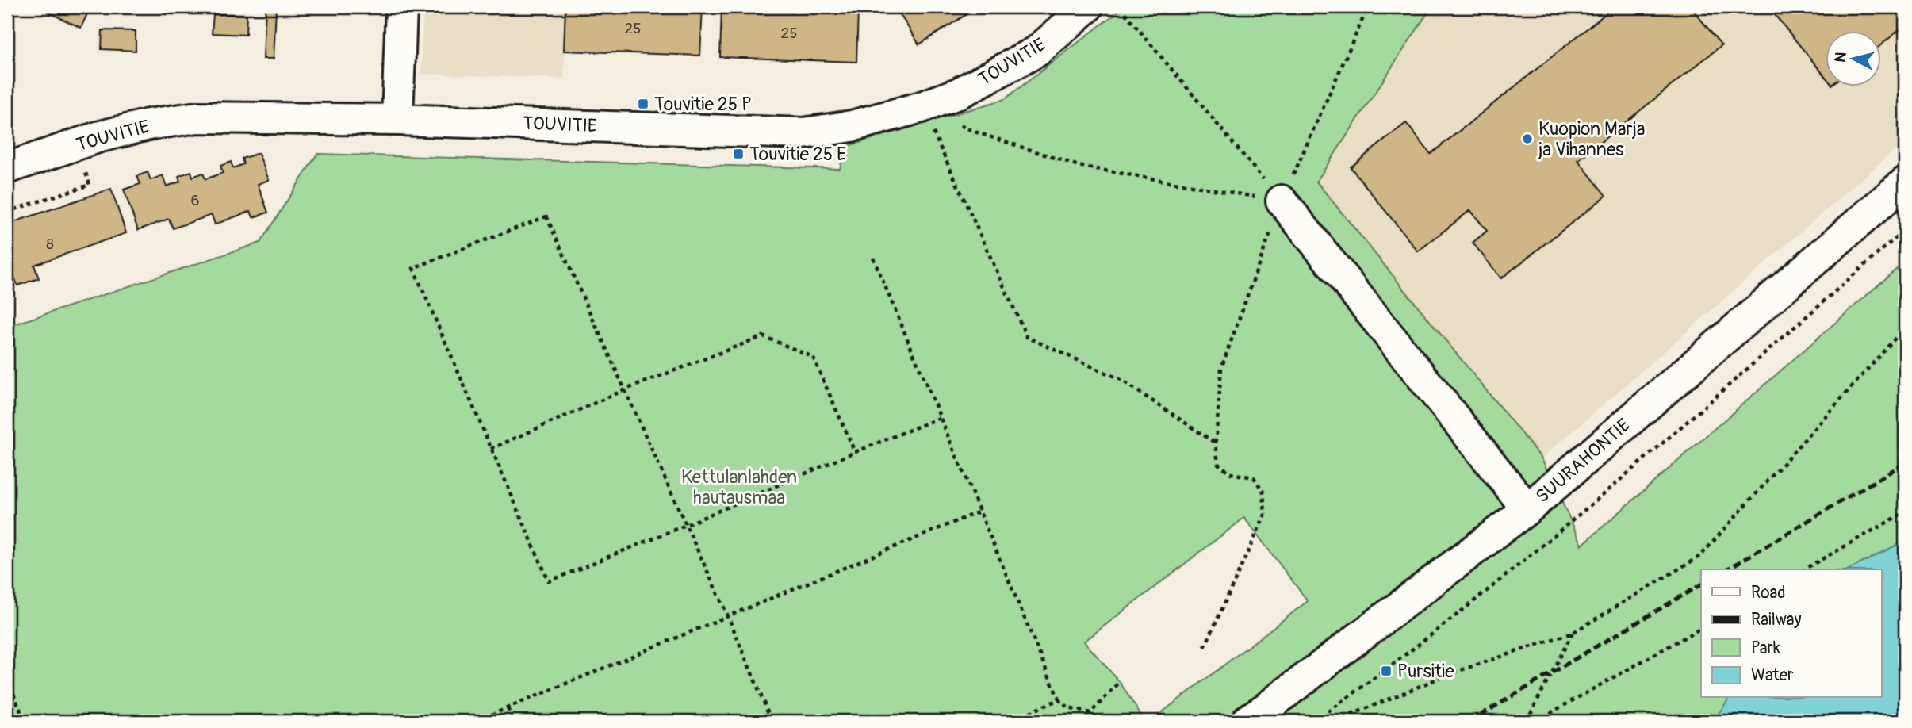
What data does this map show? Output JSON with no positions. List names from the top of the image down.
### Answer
{
  "streets": {
    "street": ["TOUVITIE", "SUURAHONTIE"]
  },
  "parks": ["Kettulanlahden hautausmaa"],
  "places": {
    "transit": ["Touvitie 25 P", "Touvitie 25 E", "Pursitie"],
    "other": ["Kuopion Marja ja Vihannes"]
  },
  "house_numbers": [
    "25",
    "25",
    "6",
    "8"
  ],
  "legend": [
    "Road",
    "Railway",
    "Park",
    "Water"
  ],
  "north": "left"
}
